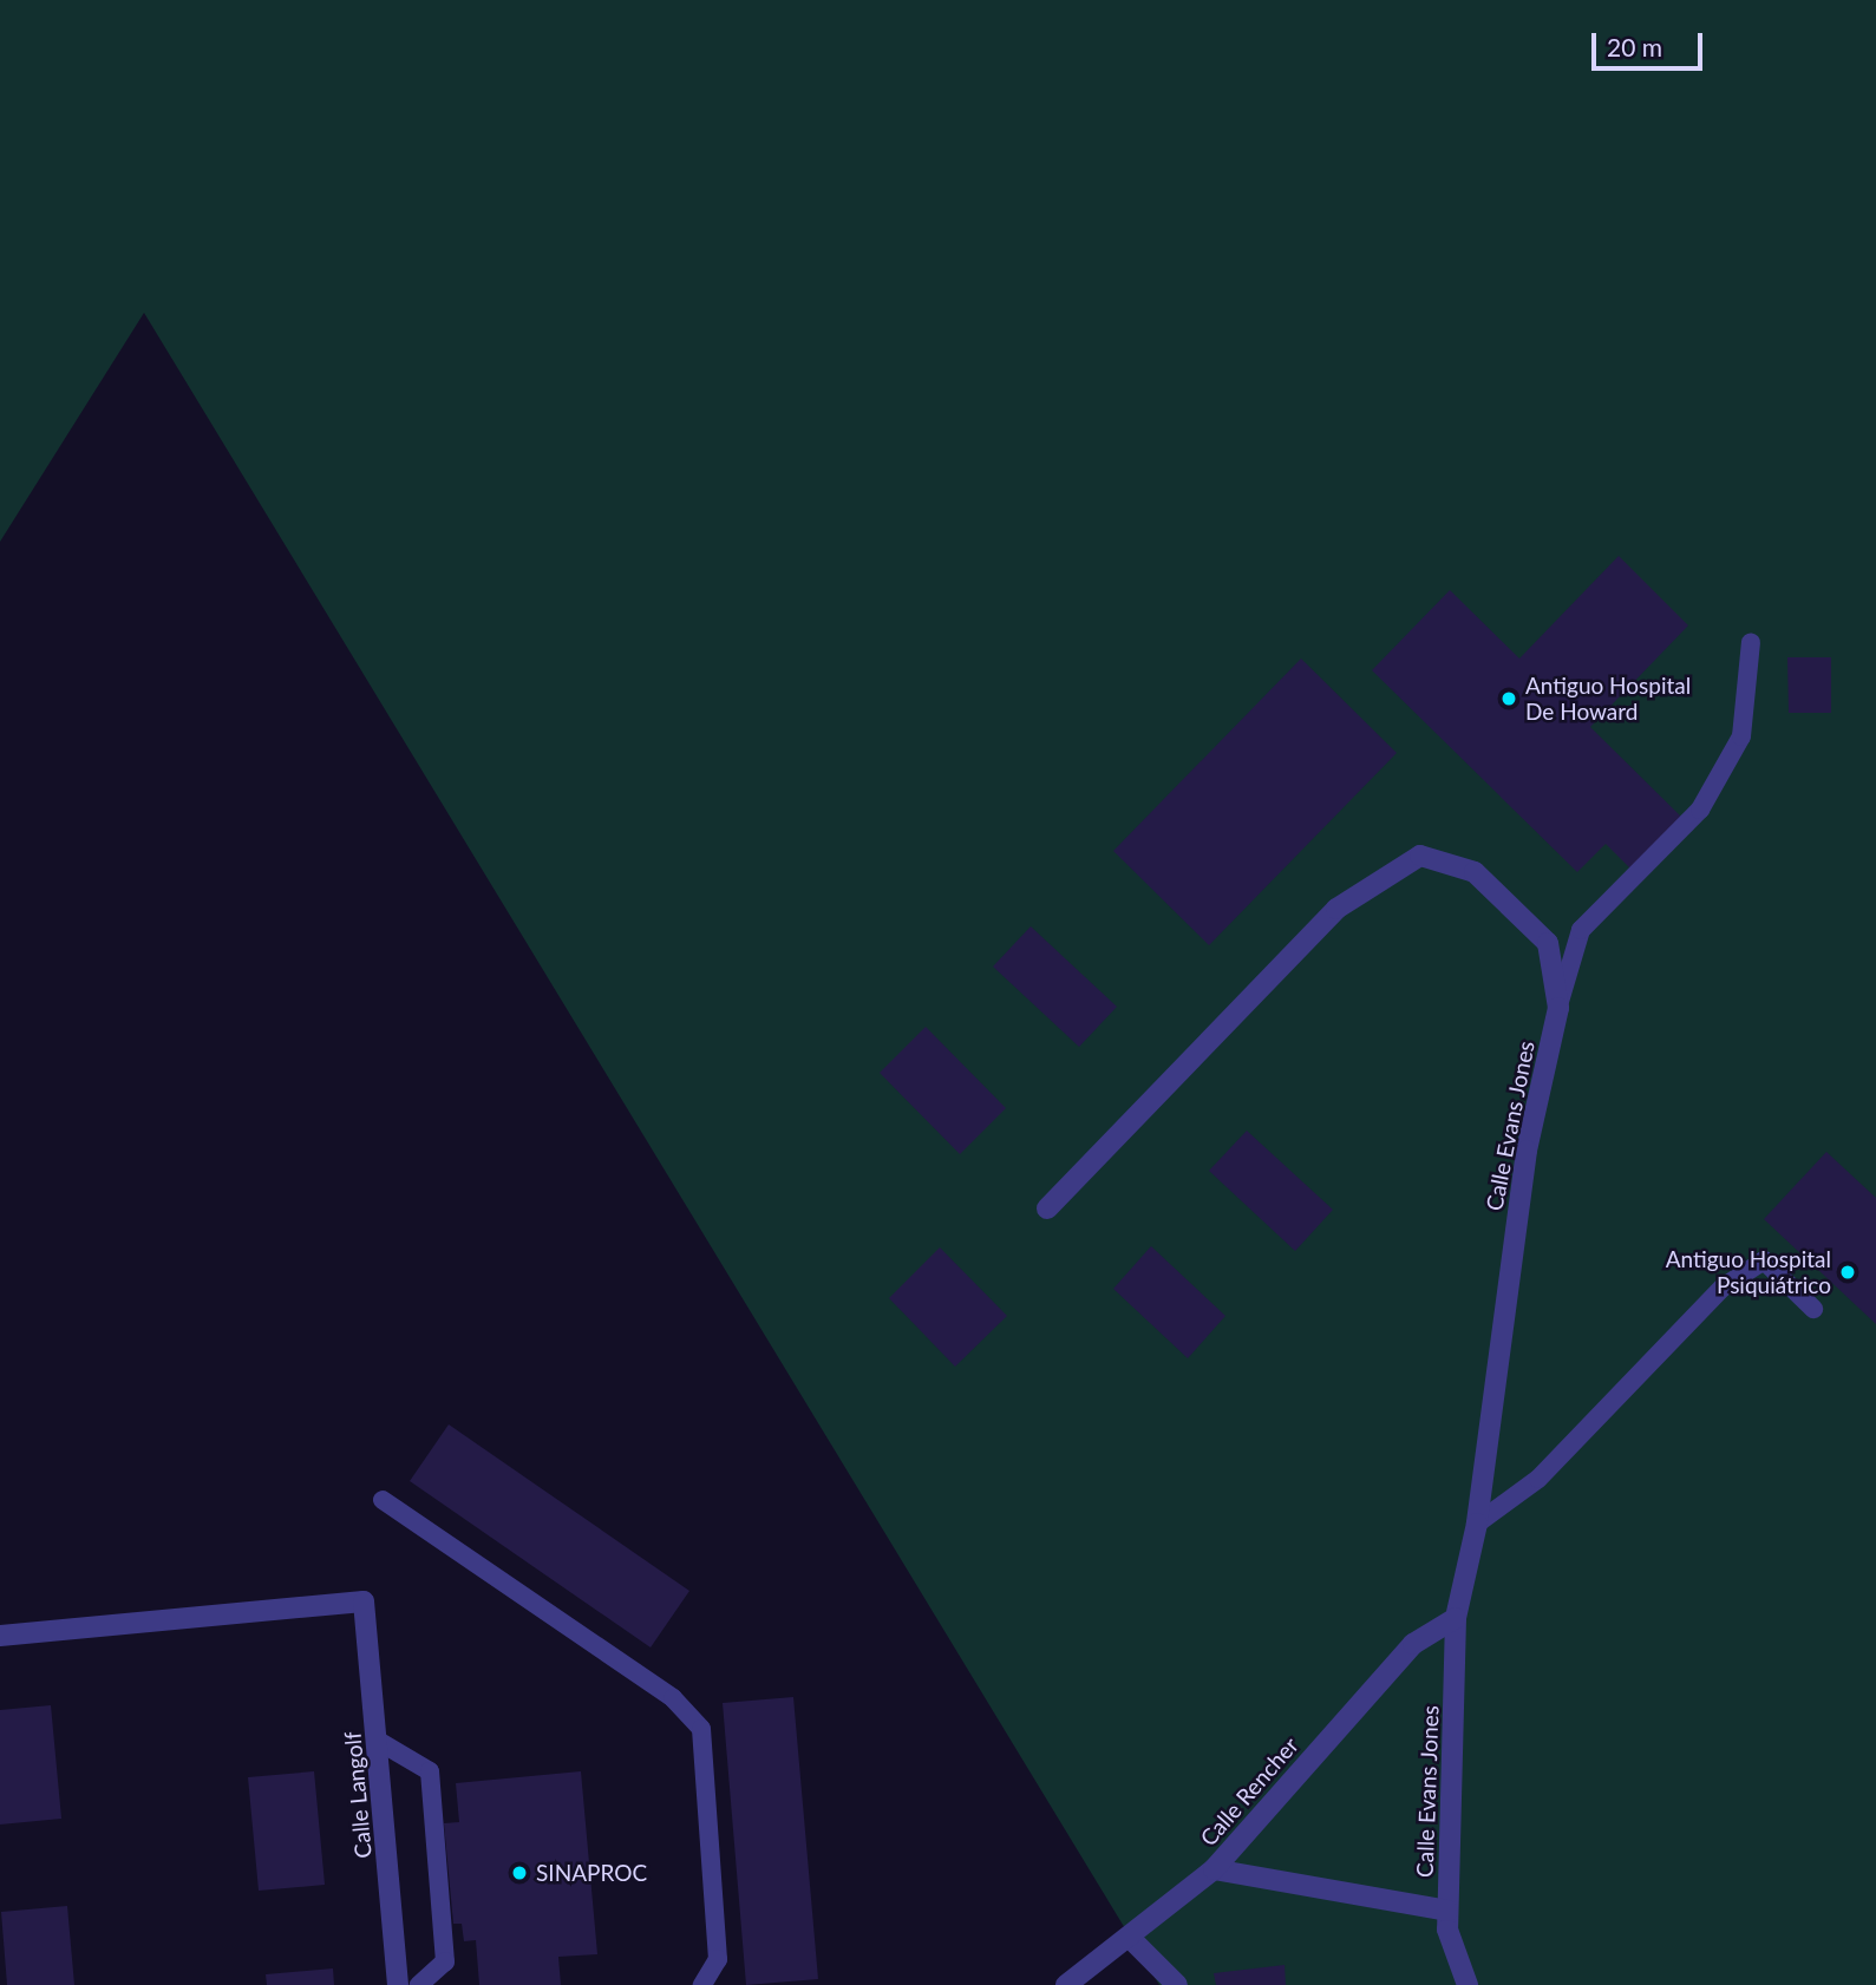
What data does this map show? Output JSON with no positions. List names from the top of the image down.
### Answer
{
  "streets": {
    "street": ["Calle Evans Jones", "Calle Rencher", "Calle Langolf"]
  },
  "crossings": [
    ["Calle Evans Jones", "Calle Rencher"]
  ],
  "places": ["Antiguo Hospital De Howard", "Antiguo Hospital Psiquiátrico", "SINAPROC"],
  "scale_bar": "20 m"
}
